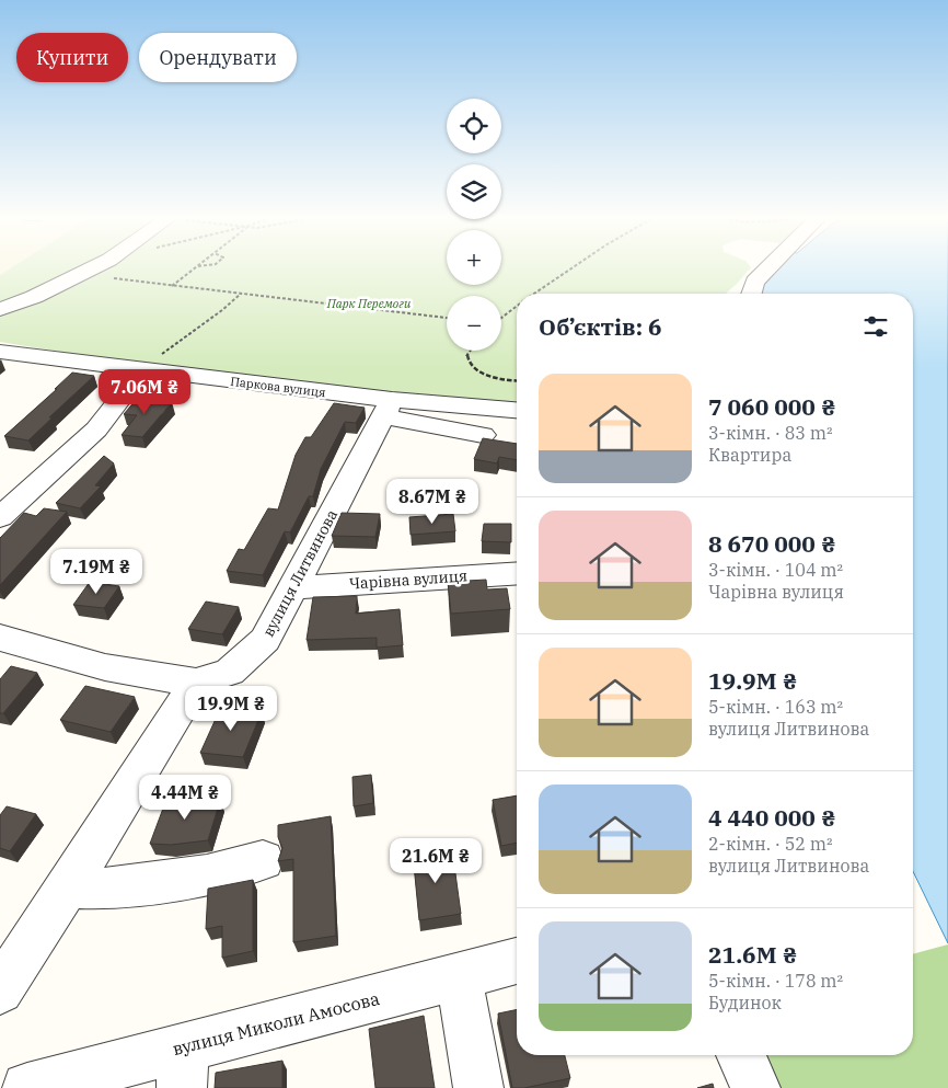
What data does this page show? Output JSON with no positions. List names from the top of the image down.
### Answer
{
  "streets": {
    "street": [
      "Паркова вулиця",
      "вулиця Литвинова",
      "Чарівна вулиця",
      "вулиця Миколи Амосова"
    ]
  },
  "crossings": [
    ["Паркова вулиця", "вулиця Литвинова"],
    ["вулиця Литвинова", "Чарівна вулиця"]
  ],
  "parks": ["Парк Перемоги"],
  "page": {
    "chip": ["Купити", "Орендувати"],
    "map_buttons": ["+", "−"],
    "heading": "Об’єктів: 6",
    "list": [
      {
        "name": "7 060 000 ₴",
        "note": "3-кімн. · 83 m² · Квартира"
      },
      {
        "name": "8 670 000 ₴",
        "note": "3-кімн. · 104 m² · Чарівна вулиця"
      },
      {
        "name": "19.9M ₴",
        "note": "5-кімн. · 163 m² · вулиця Литвинова"
      },
      {
        "name": "4 440 000 ₴",
        "note": "2-кімн. · 52 m² · вулиця Литвинова"
      },
      {
        "name": "21.6M ₴",
        "note": "5-кімн. · 178 m² · Будинок"
      }
    ],
    "price": [
      "7.06M ₴",
      "8.67M ₴",
      "7.19M ₴",
      "19.9M ₴",
      "4.44M ₴",
      "21.6M ₴"
    ]
  }
}
